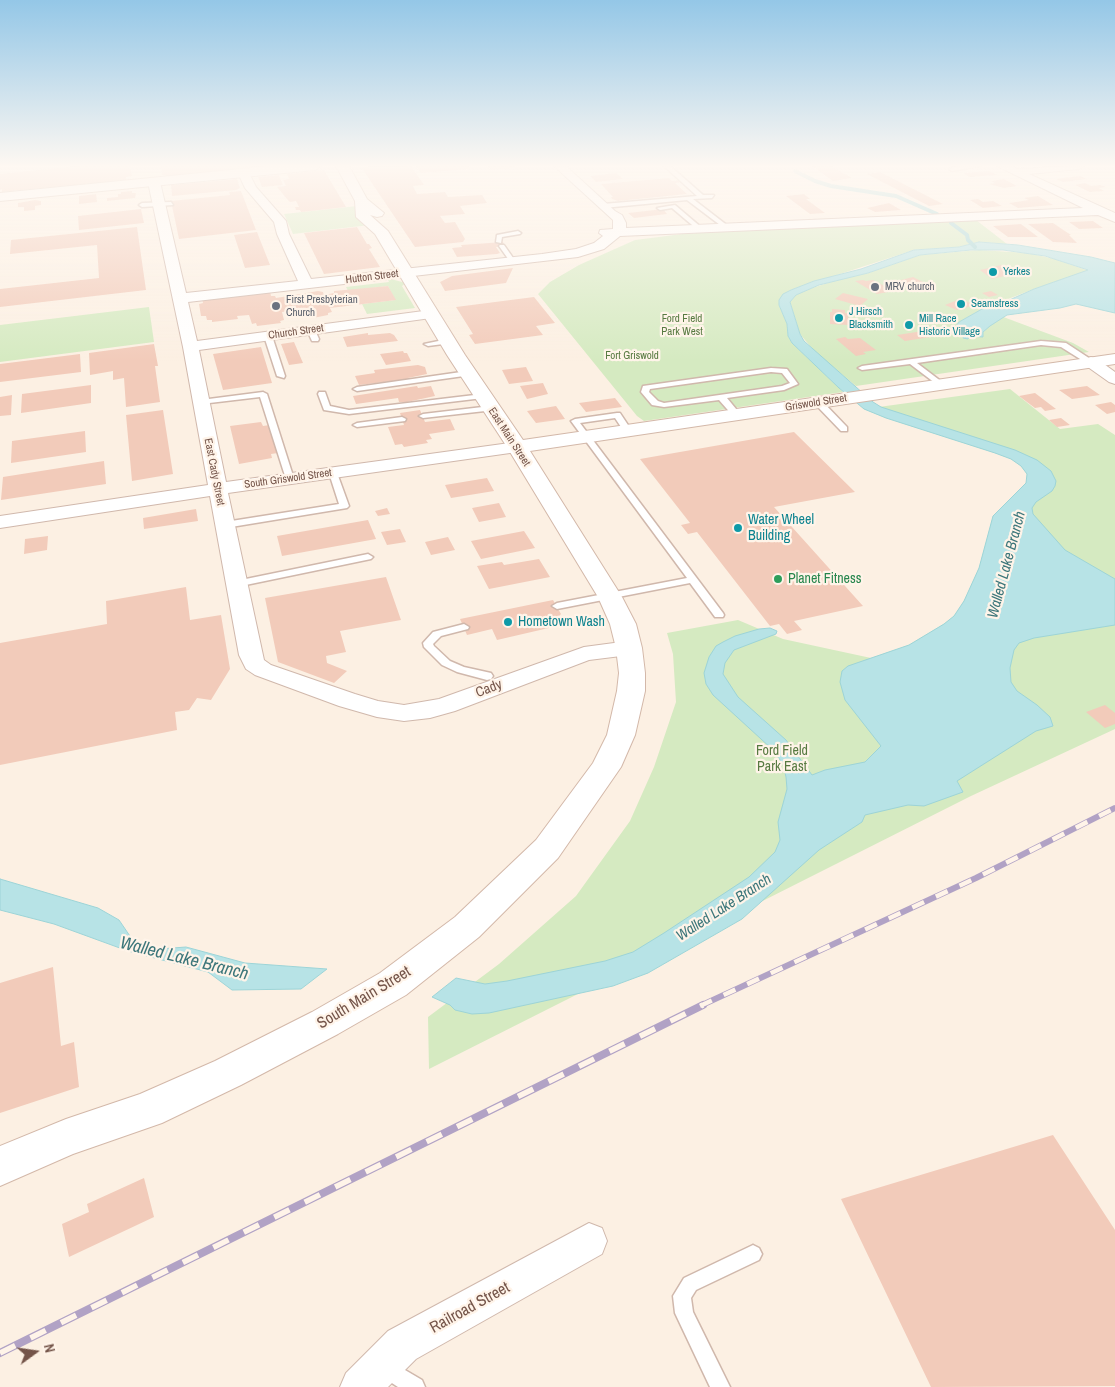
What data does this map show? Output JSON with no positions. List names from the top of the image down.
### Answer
{
  "streets": {
    "street": [
      "Hutton Street",
      "Church Street",
      "Griswold Street",
      "East Main Street",
      "East Cady Street",
      "South Griswold Street",
      "Cady",
      "South Main Street",
      "Railroad Street"
    ]
  },
  "crossings": [
    ["Hutton Street", "East Main Street"],
    ["Hutton Street", "East Cady Street"],
    ["Church Street", "East Main Street"],
    ["Church Street", "East Cady Street"],
    ["Griswold Street", "East Main Street"],
    ["Griswold Street", "South Griswold Street"],
    ["East Main Street", "South Griswold Street"],
    ["East Main Street", "Cady"],
    ["East Main Street", "South Main Street"],
    ["East Cady Street", "South Griswold Street"],
    ["East Cady Street", "Cady"],
    ["Cady", "South Main Street"]
  ],
  "water": ["Walled Lake Branch"],
  "parks": ["Ford Field Park West", "Fort Griswold", "Ford Field Park East"],
  "places": [
    "Yerkes",
    "MRV church",
    "Seamstress",
    "First Presbyterian Church",
    "J Hirsch Blacksmith",
    "Mill Race Historic Village",
    "Water Wheel Building",
    "Planet Fitness",
    "Hometown Wash"
  ],
  "north": "right"
}
